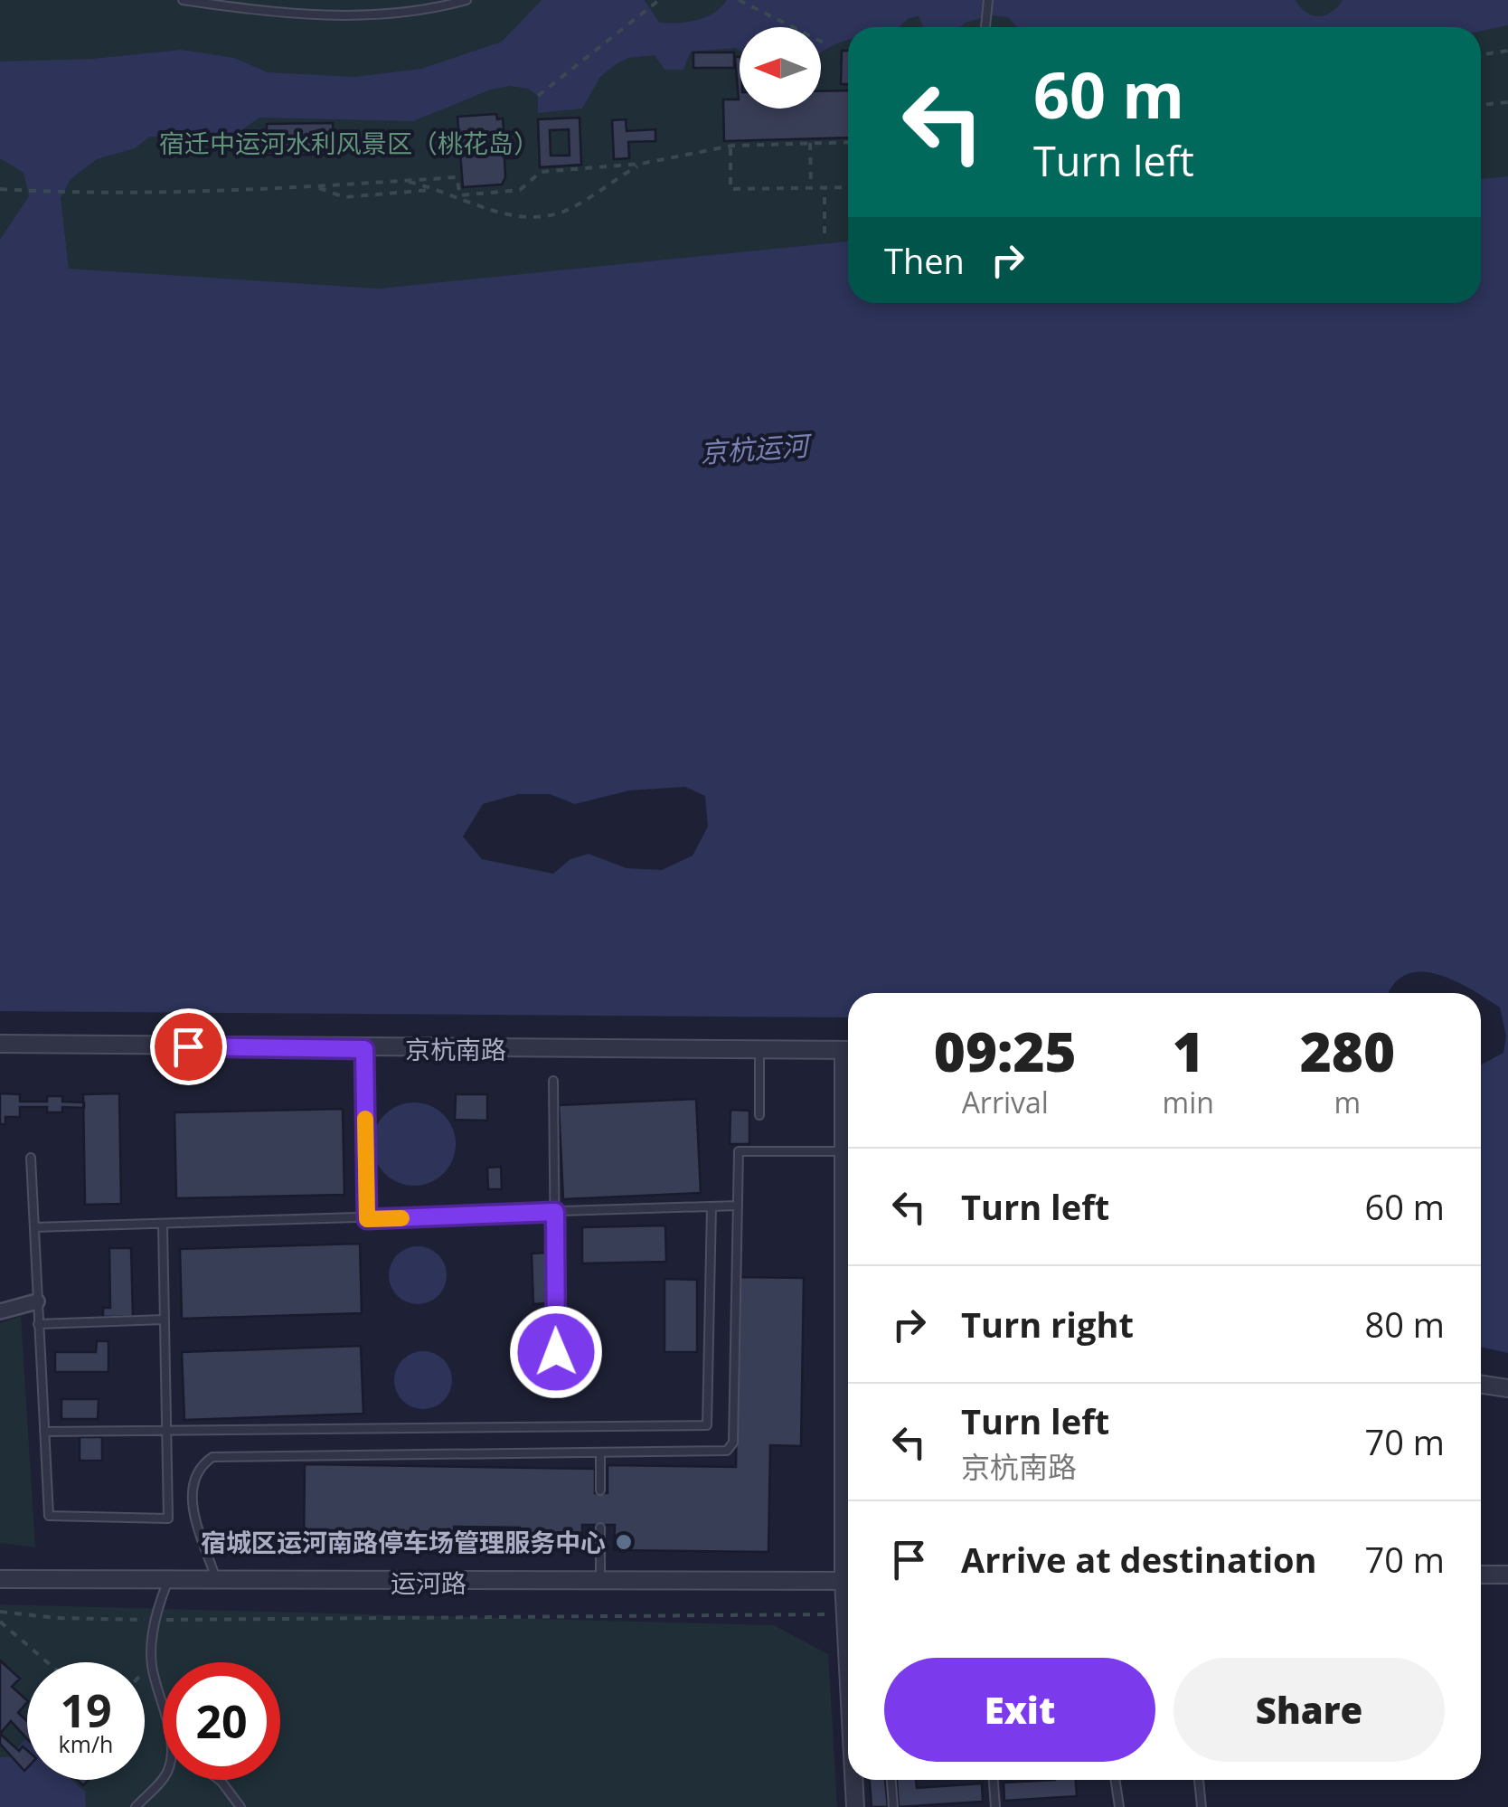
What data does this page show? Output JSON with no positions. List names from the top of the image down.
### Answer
{
  "streets": {
    "street": ["京杭南路", "运河路"]
  },
  "water": ["京杭运河"],
  "parks": ["宿迁中运河水利风景区（桃花岛）"],
  "places": ["宿城区运河南路停车场管理服务中心"],
  "north": "left",
  "page": {
    "turn": ["60 m", "Turn left"],
    "then": "Then",
    "eta": [
      "09:25",
      "Arrival",
      "1",
      "min",
      "280",
      "m"
    ],
    "list": [
      {
        "name": "Turn left",
        "value": "60 m"
      },
      {
        "name": "Turn right",
        "value": "80 m"
      },
      {
        "name": "Turn left",
        "note": "京杭南路",
        "value": "70 m"
      },
      {
        "name": "Arrive at destination",
        "value": "70 m"
      }
    ],
    "buttons": ["Exit", "Share"],
    "speed": "19 km/h",
    "limit": "20"
  }
}
